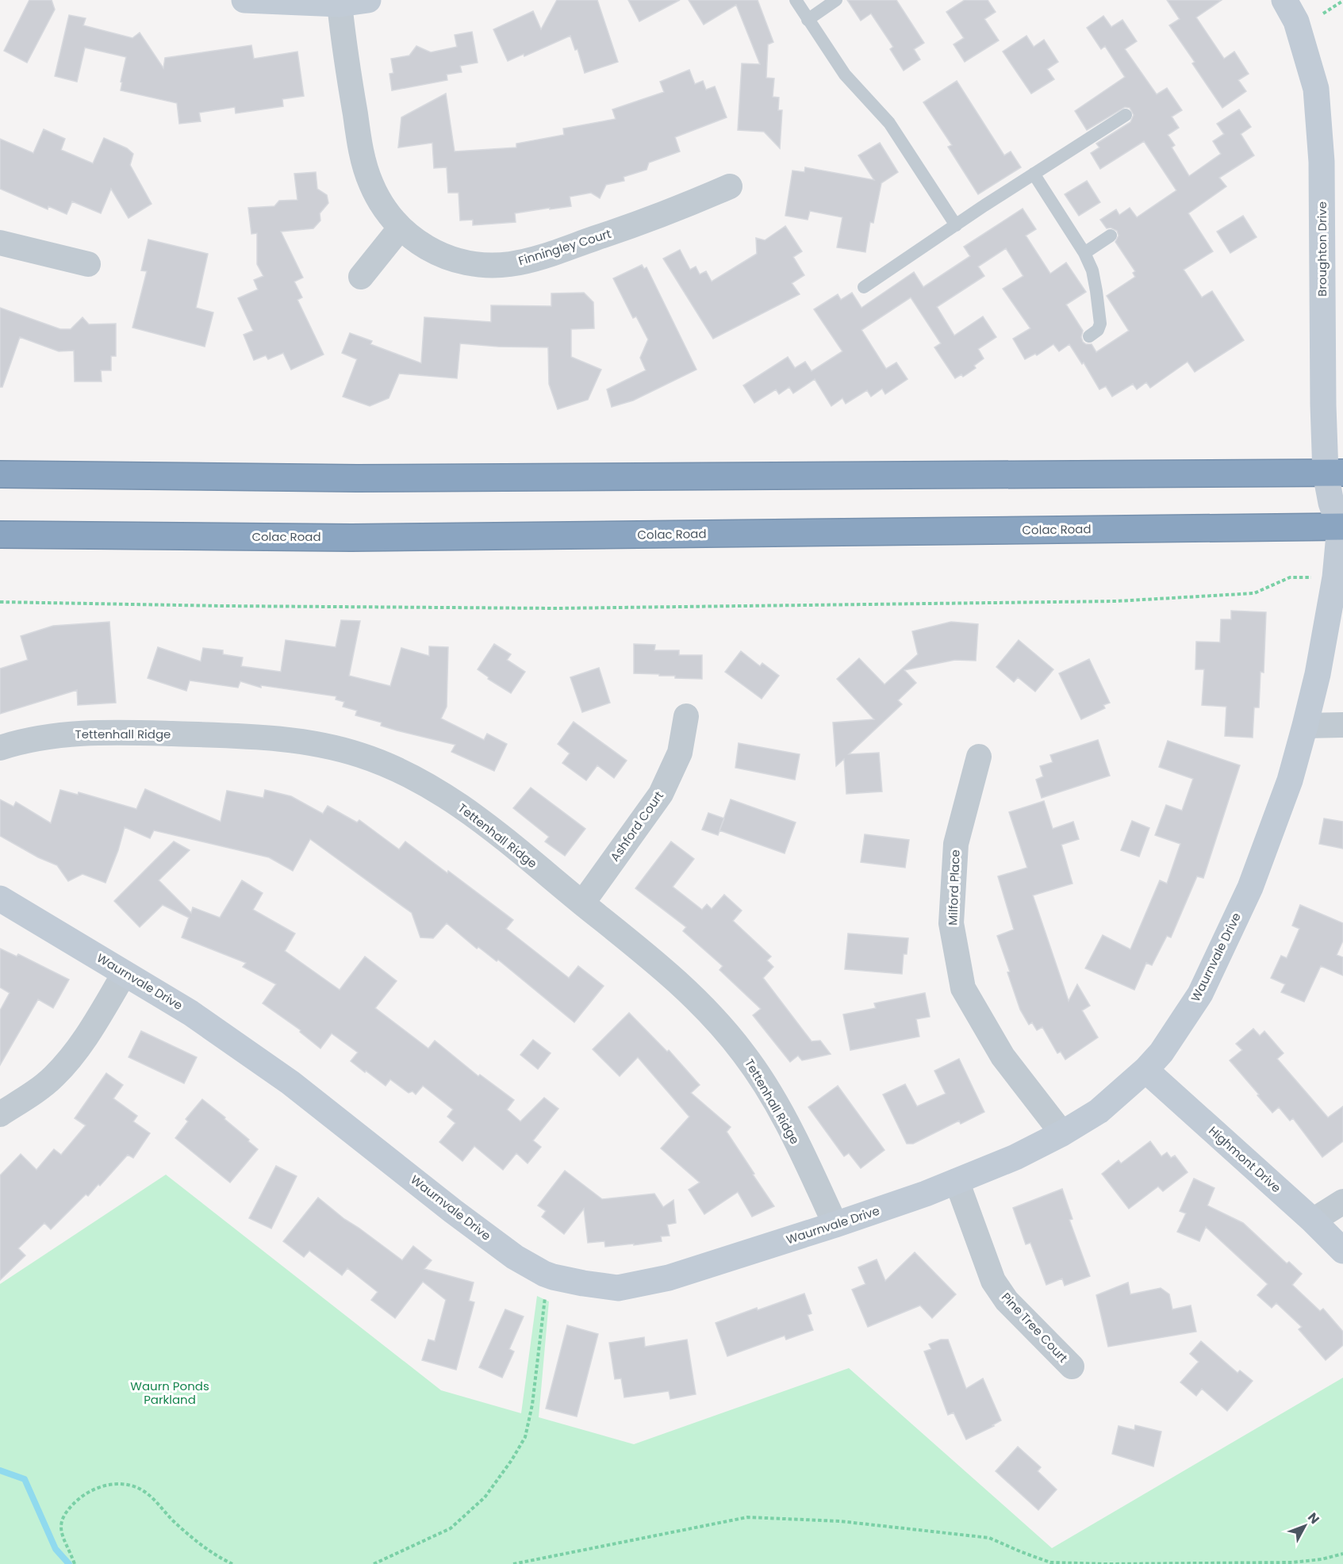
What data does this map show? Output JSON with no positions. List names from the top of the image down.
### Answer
{
  "streets": {
    "highway": ["Colac Road"],
    "street": [
      "Finningley Court",
      "Broughton Drive",
      "Tettenhall Ridge",
      "Ashford Court",
      "Milford Place",
      "Waurnvale Drive",
      "Highmont Drive",
      "Pine Tree Court"
    ]
  },
  "crossings": [
    ["Broughton Drive", "Colac Road"],
    ["Broughton Drive", "Waurnvale Drive"],
    ["Colac Road", "Waurnvale Drive"],
    ["Tettenhall Ridge", "Ashford Court"],
    ["Tettenhall Ridge", "Waurnvale Drive"],
    ["Milford Place", "Waurnvale Drive"],
    ["Waurnvale Drive", "Highmont Drive"],
    ["Waurnvale Drive", "Pine Tree Court"]
  ],
  "parks": ["Waurn Ponds Parkland"],
  "north": "top right"
}
